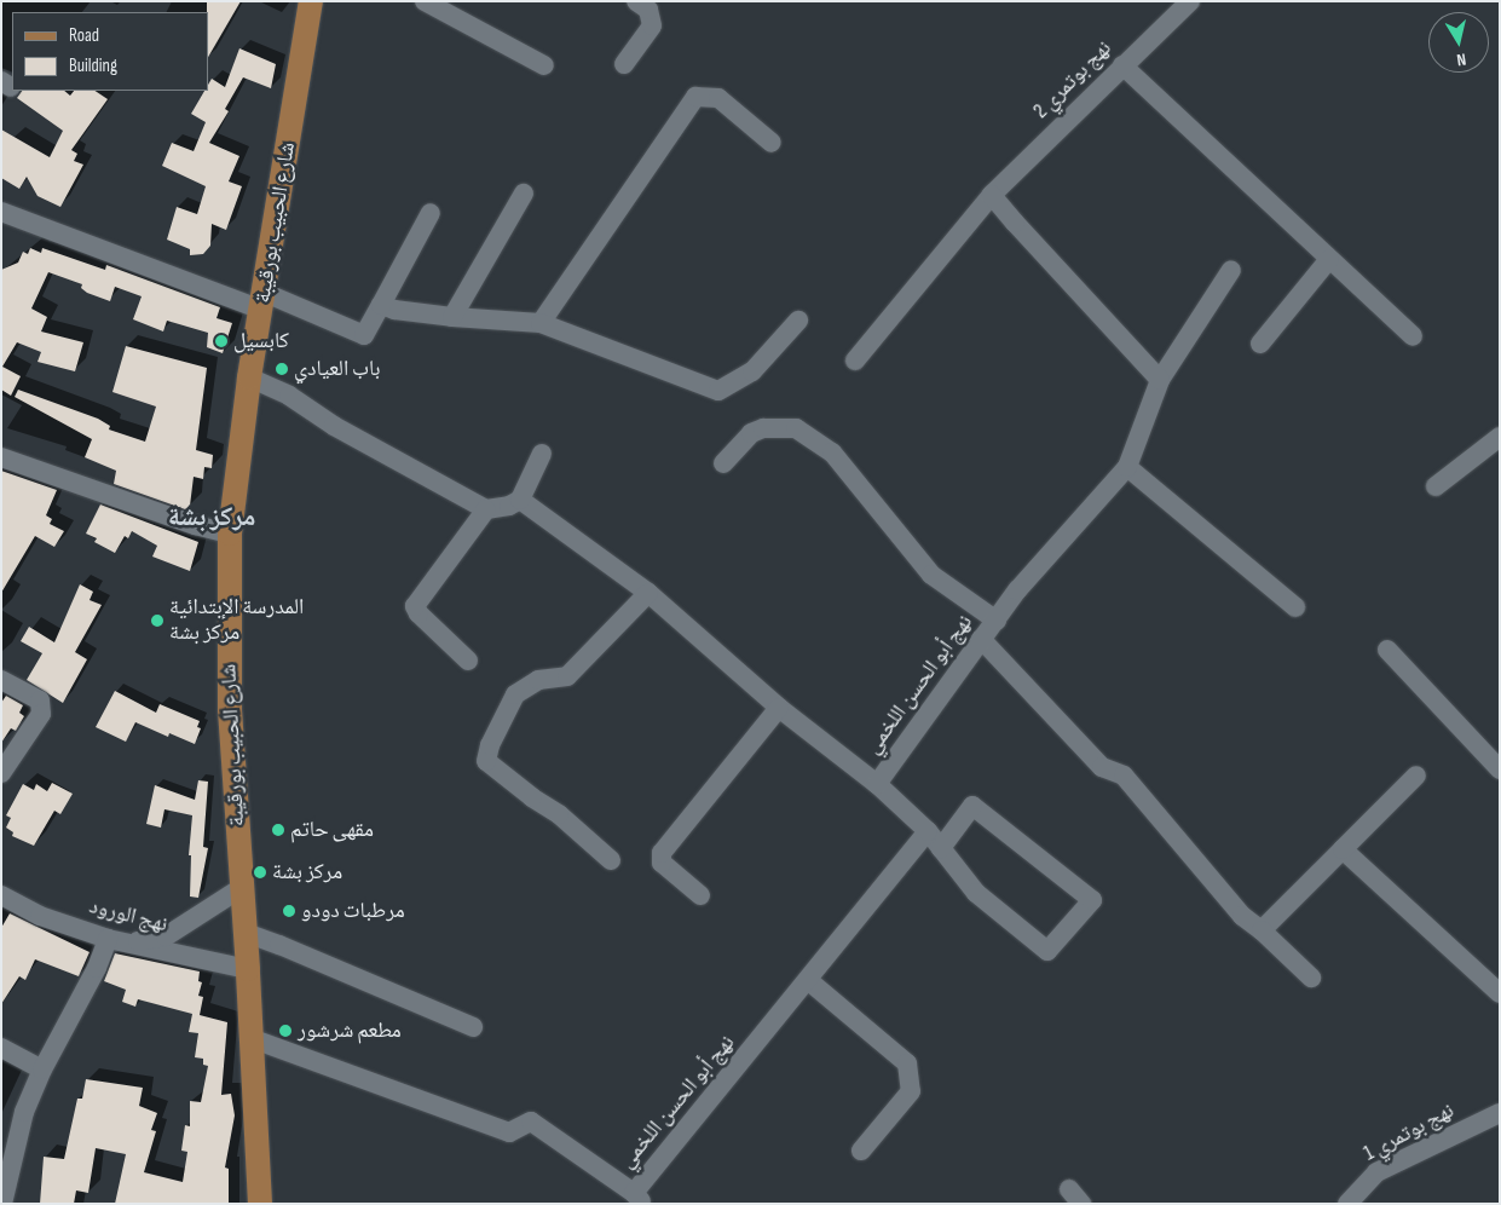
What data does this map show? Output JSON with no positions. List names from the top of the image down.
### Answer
{
  "streets": {
    "main road": ["شارع الحبيب بورقيبة"],
    "street": [
      "نهج بوتمري 2",
      "نهج أبو الحسن اللخمي",
      "نهج الورود",
      "نهج بوتمري 1"
    ]
  },
  "crossings": [
    ["شارع الحبيب بورقيبة", "نهج الورود"]
  ],
  "districts": ["مركز بشة"],
  "places": [
    "كابسيل",
    "باب العيادي",
    "المدرسة الإبتدائية مركز بشة",
    "مقهى حاتم",
    "مركز بشة",
    "مرطبات دودو",
    "مطعم شرشور"
  ],
  "legend": ["Road", "Building"],
  "north": "bottom"
}
